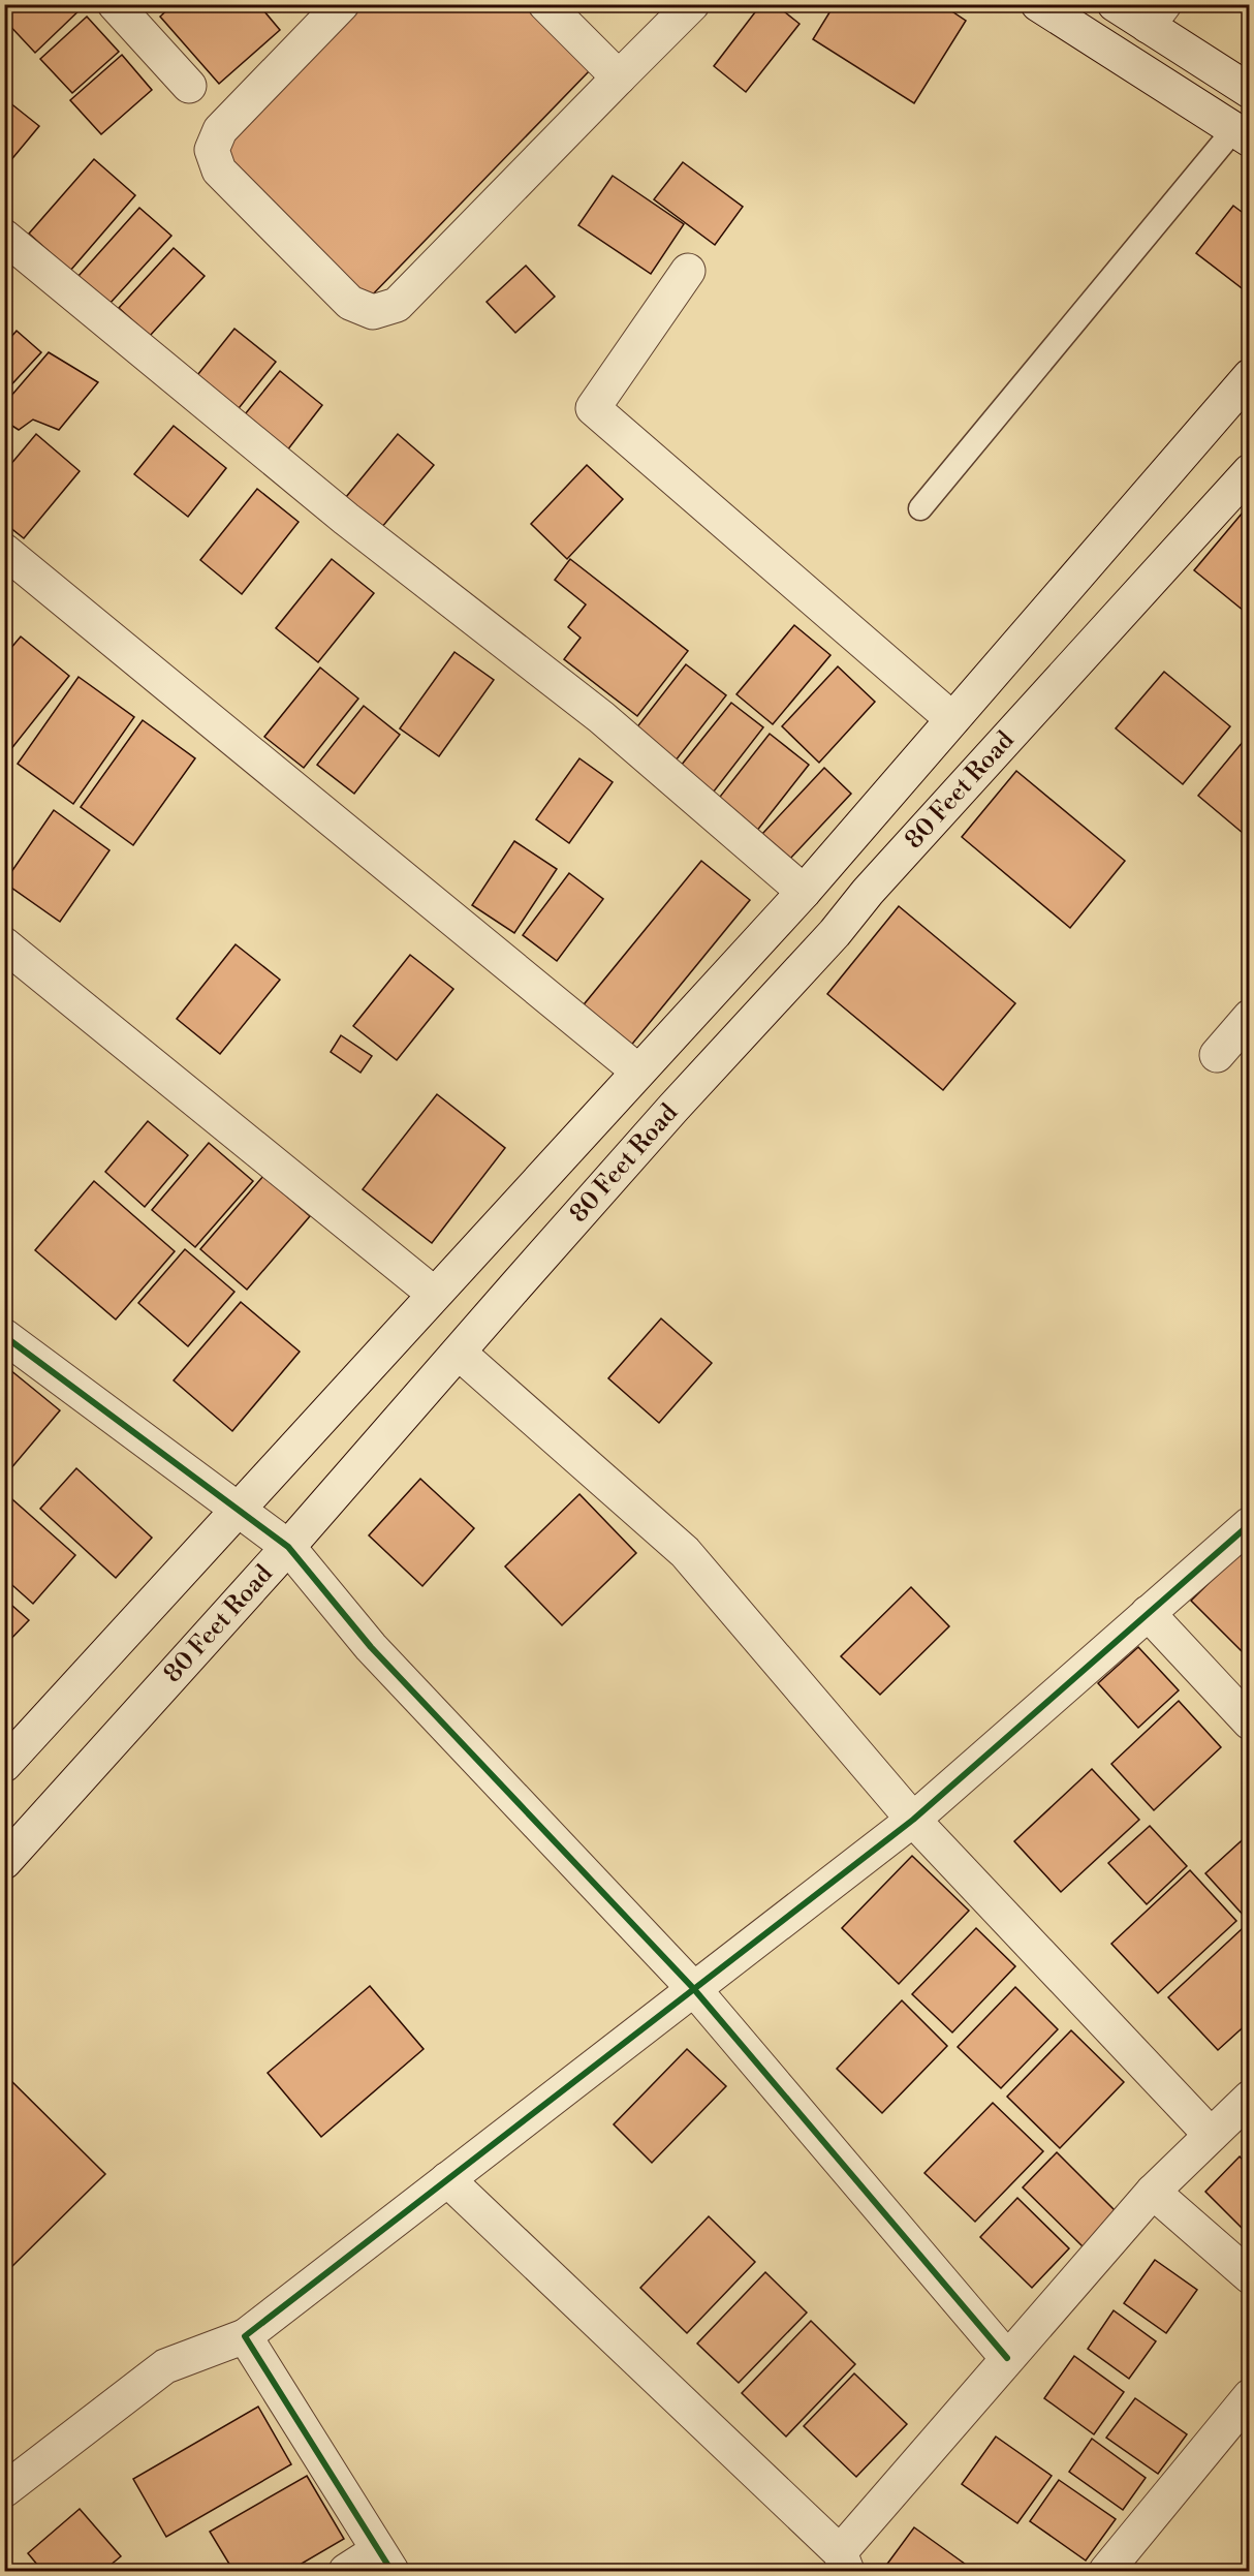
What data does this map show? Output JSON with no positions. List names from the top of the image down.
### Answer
{
  "streets": {
    "street": ["80 Feet Road"]
  }
}
